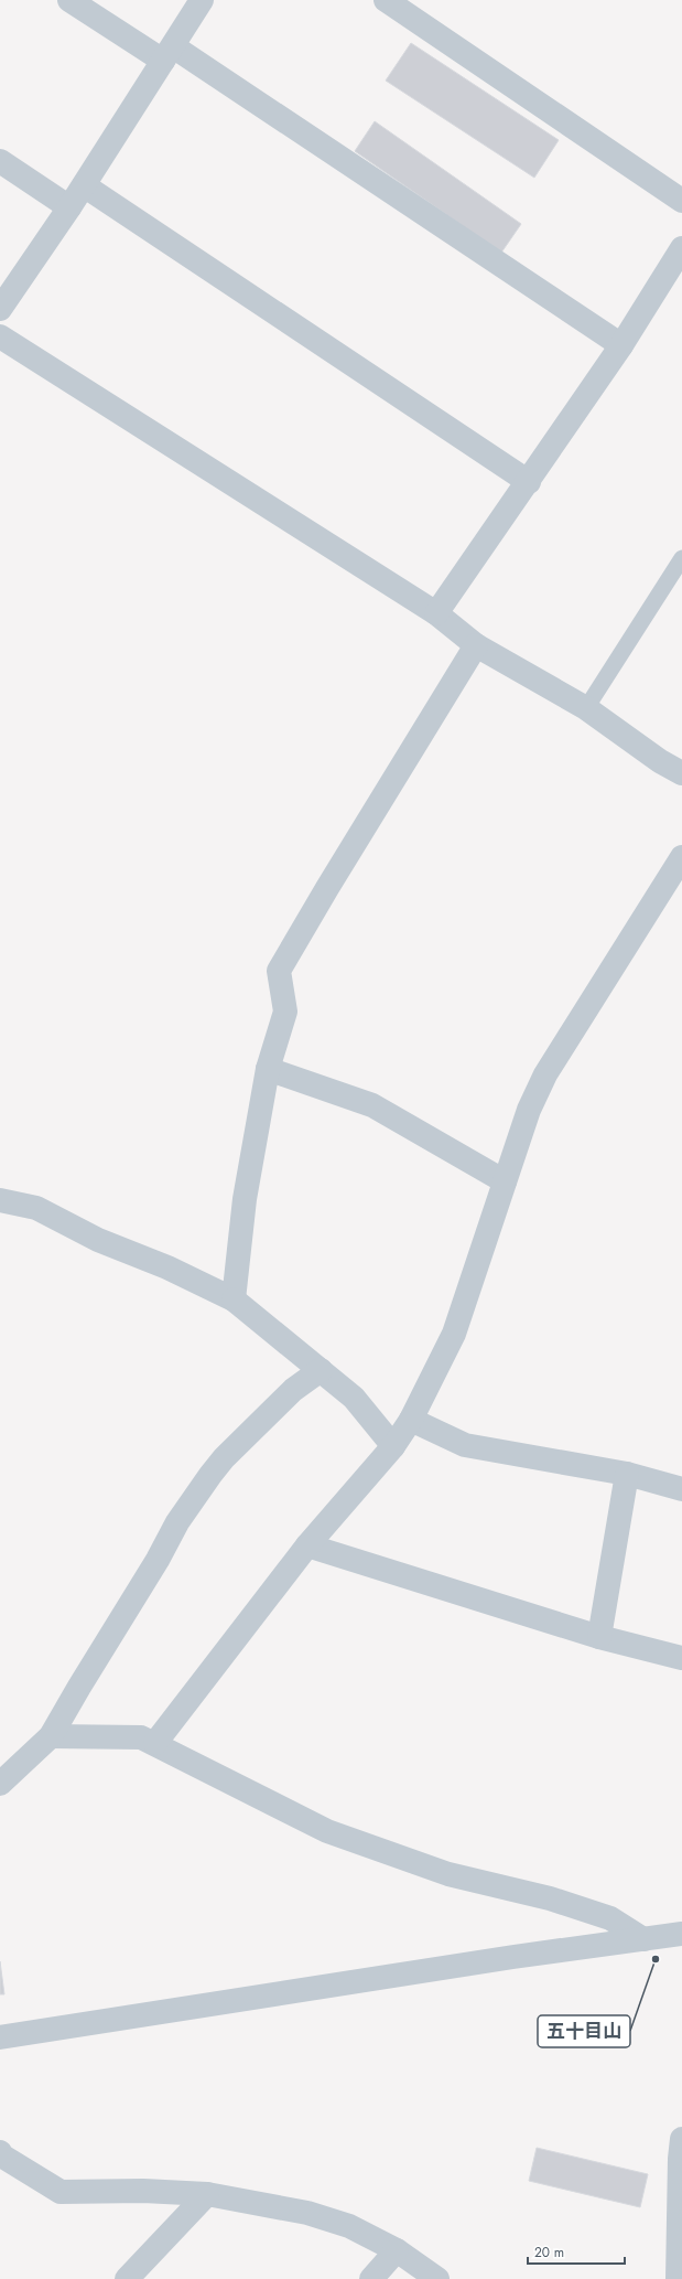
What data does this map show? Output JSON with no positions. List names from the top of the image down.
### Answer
{
  "places": ["五十目山"],
  "scale_bar": "20 m"
}
